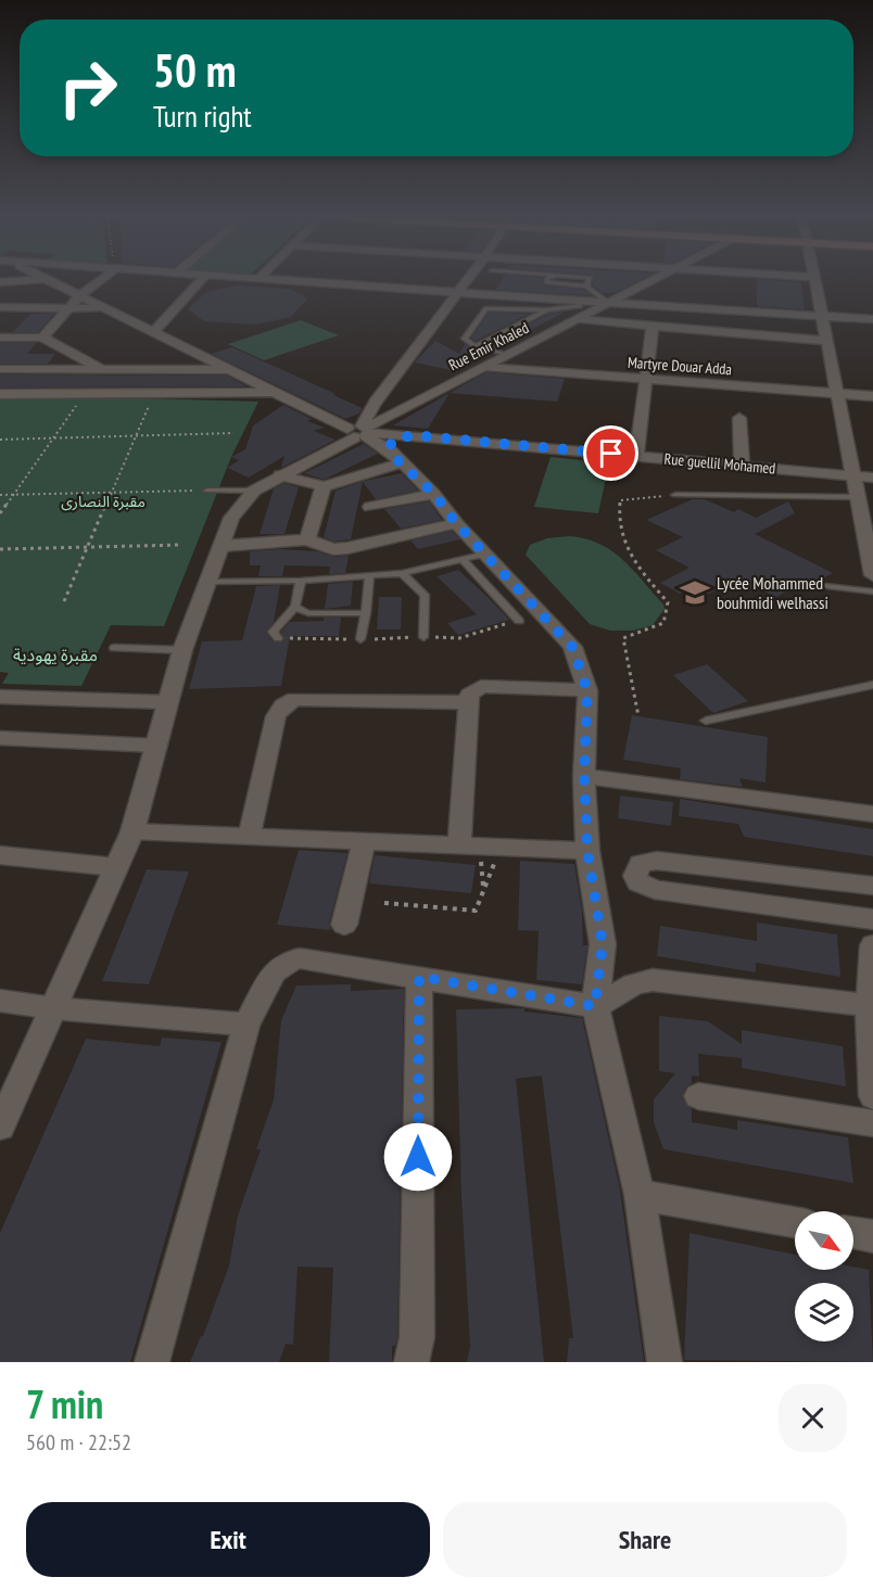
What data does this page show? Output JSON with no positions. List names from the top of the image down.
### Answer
{
  "streets": {
    "street": ["Rue Emir Khaled", "Martyre Douar Adda", "Rue guellil Mohamed"]
  },
  "crossings": [
    ["Rue Emir Khaled", "Martyre Douar Adda"],
    ["Rue Emir Khaled", "Rue guellil Mohamed"]
  ],
  "parks": ["مقبرة النصارى", "مقبرة يهودية"],
  "places": {
    "school or university": ["Lycée Mohammed bouhmidi welhassi"]
  },
  "north": "bottom right",
  "page": {
    "turn": ["50 m", "Turn right"],
    "heading": ["7 min", "560 m · 22:52"],
    "buttons": ["Exit", "Share"]
  }
}
